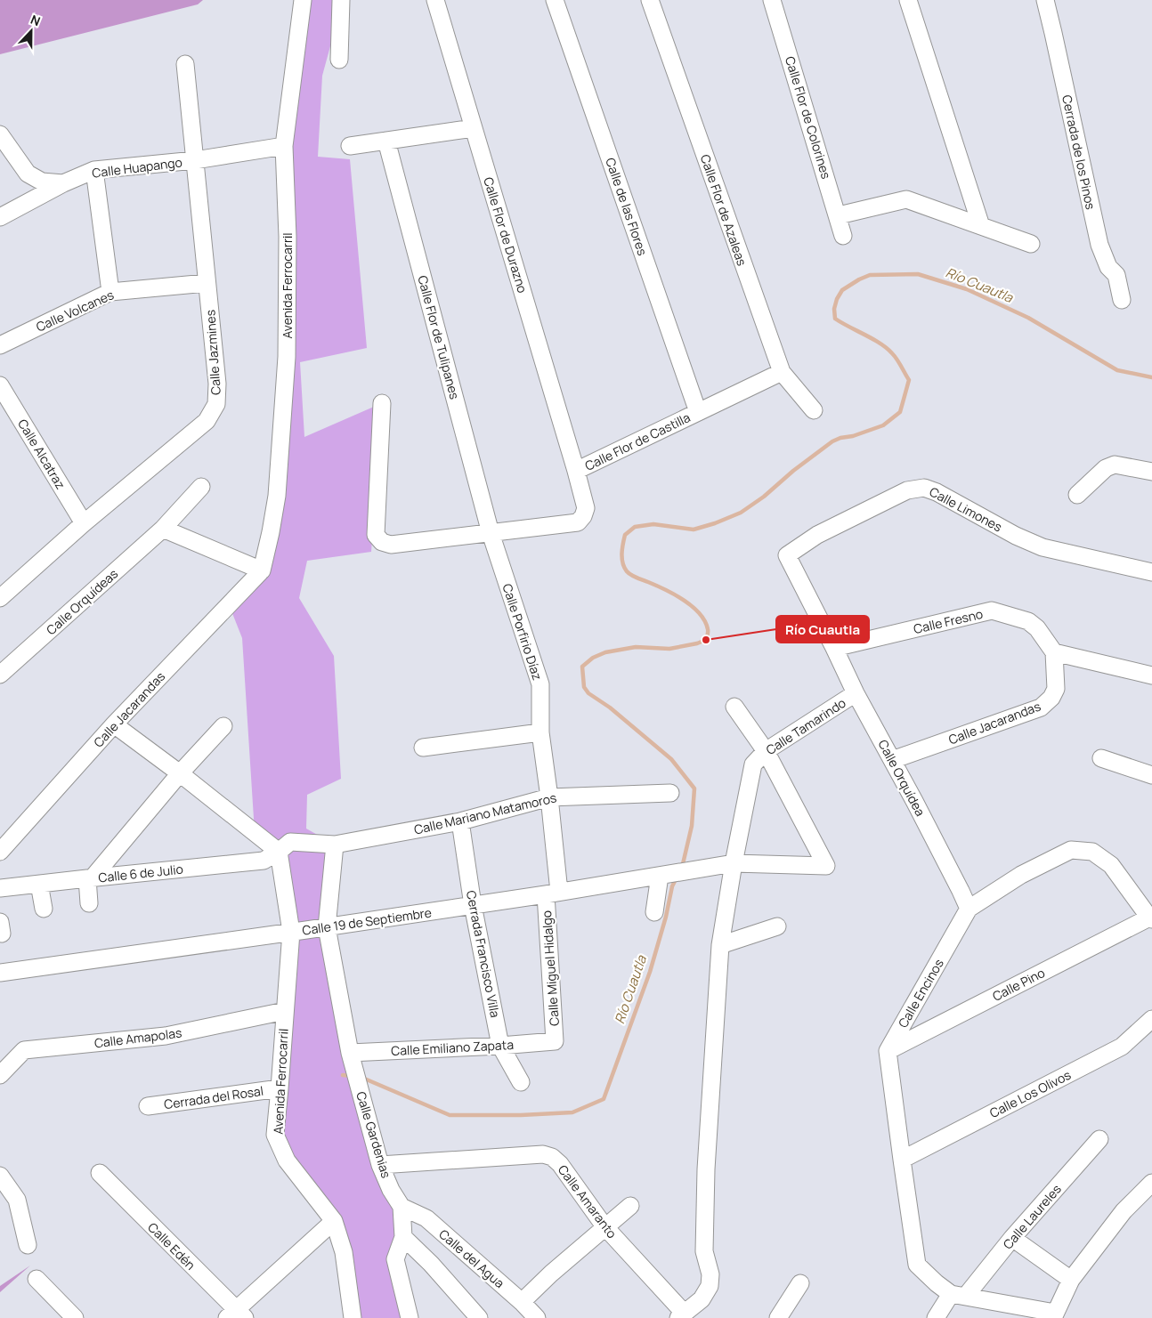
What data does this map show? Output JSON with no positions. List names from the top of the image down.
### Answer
{
  "streets": {
    "street": [
      "Calle Flor de Colorines",
      "Cerrada de los Pinos",
      "Calle Huapango",
      "Calle de las Flores",
      "Calle Flor de Azaleas",
      "Calle Flor de Durazno",
      "Avenida Ferrocarril",
      "Calle Volcanes",
      "Calle Flor de Tulipanes",
      "Calle Jazmines",
      "Calle Flor de Castilla",
      "Calle Alcatraz",
      "Calle Limones",
      "Calle Orquídeas",
      "Calle Fresno",
      "Calle Porfirio Díaz",
      "Calle Jacarandas",
      "Calle Tamarindo",
      "Calle Orquídea",
      "Calle Mariano Matamoros",
      "Calle 6 de Julio",
      "Calle 19 de Septiembre",
      "Cerrada Francisco Villa",
      "Calle Miguel Hidalgo",
      "Calle Pino",
      "Calle Encinos",
      "Calle Amapolas",
      "Calle Emiliano Zapata",
      "Calle Los Olivos",
      "Cerrada del Rosal",
      "Calle Gardenias",
      "Calle Amaranto",
      "Calle Laureles",
      "Calle Edén",
      "Calle del Agua"
    ]
  },
  "crossings": [
    ["Calle Huapango", "Avenida Ferrocarril"],
    ["Calle Huapango", "Calle Jazmines"],
    ["Calle de las Flores", "Calle Flor de Castilla"],
    ["Calle Flor de Azaleas", "Calle Flor de Castilla"],
    ["Calle Flor de Durazno", "Calle Flor de Castilla"],
    ["Avenida Ferrocarril", "Calle Jacarandas"],
    ["Avenida Ferrocarril", "Calle Mariano Matamoros"],
    ["Avenida Ferrocarril", "Calle 6 de Julio"],
    ["Avenida Ferrocarril", "Calle 19 de Septiembre"],
    ["Avenida Ferrocarril", "Calle Amapolas"],
    ["Avenida Ferrocarril", "Cerrada del Rosal"],
    ["Calle Volcanes", "Calle Jazmines"],
    ["Calle Flor de Tulipanes", "Calle Flor de Castilla"],
    ["Calle Flor de Tulipanes", "Calle Porfirio Díaz"],
    ["Calle Jazmines", "Calle Alcatraz"],
    ["Calle Flor de Castilla", "Calle Porfirio Díaz"],
    ["Calle Limones", "Calle Fresno"],
    ["Calle Limones", "Calle Orquídea"],
    ["Calle Fresno", "Calle Jacarandas"],
    ["Calle Fresno", "Calle Orquídea"],
    ["Calle Porfirio Díaz", "Calle Mariano Matamoros"],
    ["Calle Porfirio Díaz", "Calle 19 de Septiembre"],
    ["Calle Porfirio Díaz", "Calle Miguel Hidalgo"],
    ["Calle Jacarandas", "Calle Orquídea"],
    ["Calle Tamarindo", "Calle Orquídea"],
    ["Calle Tamarindo", "Calle 19 de Septiembre"],
    ["Calle Tamarindo", "Calle Amaranto"],
    ["Calle Orquídea", "Calle Encinos"],
    ["Calle Mariano Matamoros", "Calle 6 de Julio"],
    ["Calle Mariano Matamoros", "Cerrada Francisco Villa"],
    ["Calle 19 de Septiembre", "Cerrada Francisco Villa"],
    ["Calle 19 de Septiembre", "Calle Miguel Hidalgo"],
    ["Calle 19 de Septiembre", "Calle Gardenias"],
    ["Cerrada Francisco Villa", "Calle Emiliano Zapata"],
    ["Calle Miguel Hidalgo", "Calle Emiliano Zapata"],
    ["Calle Pino", "Calle Encinos"],
    ["Calle Emiliano Zapata", "Calle Gardenias"],
    ["Calle Gardenias", "Calle Amaranto"],
    ["Calle Gardenias", "Calle del Agua"]
  ],
  "water": ["Río Cuautla"],
  "places": ["Río Cuautla"],
  "north": "top"
}
